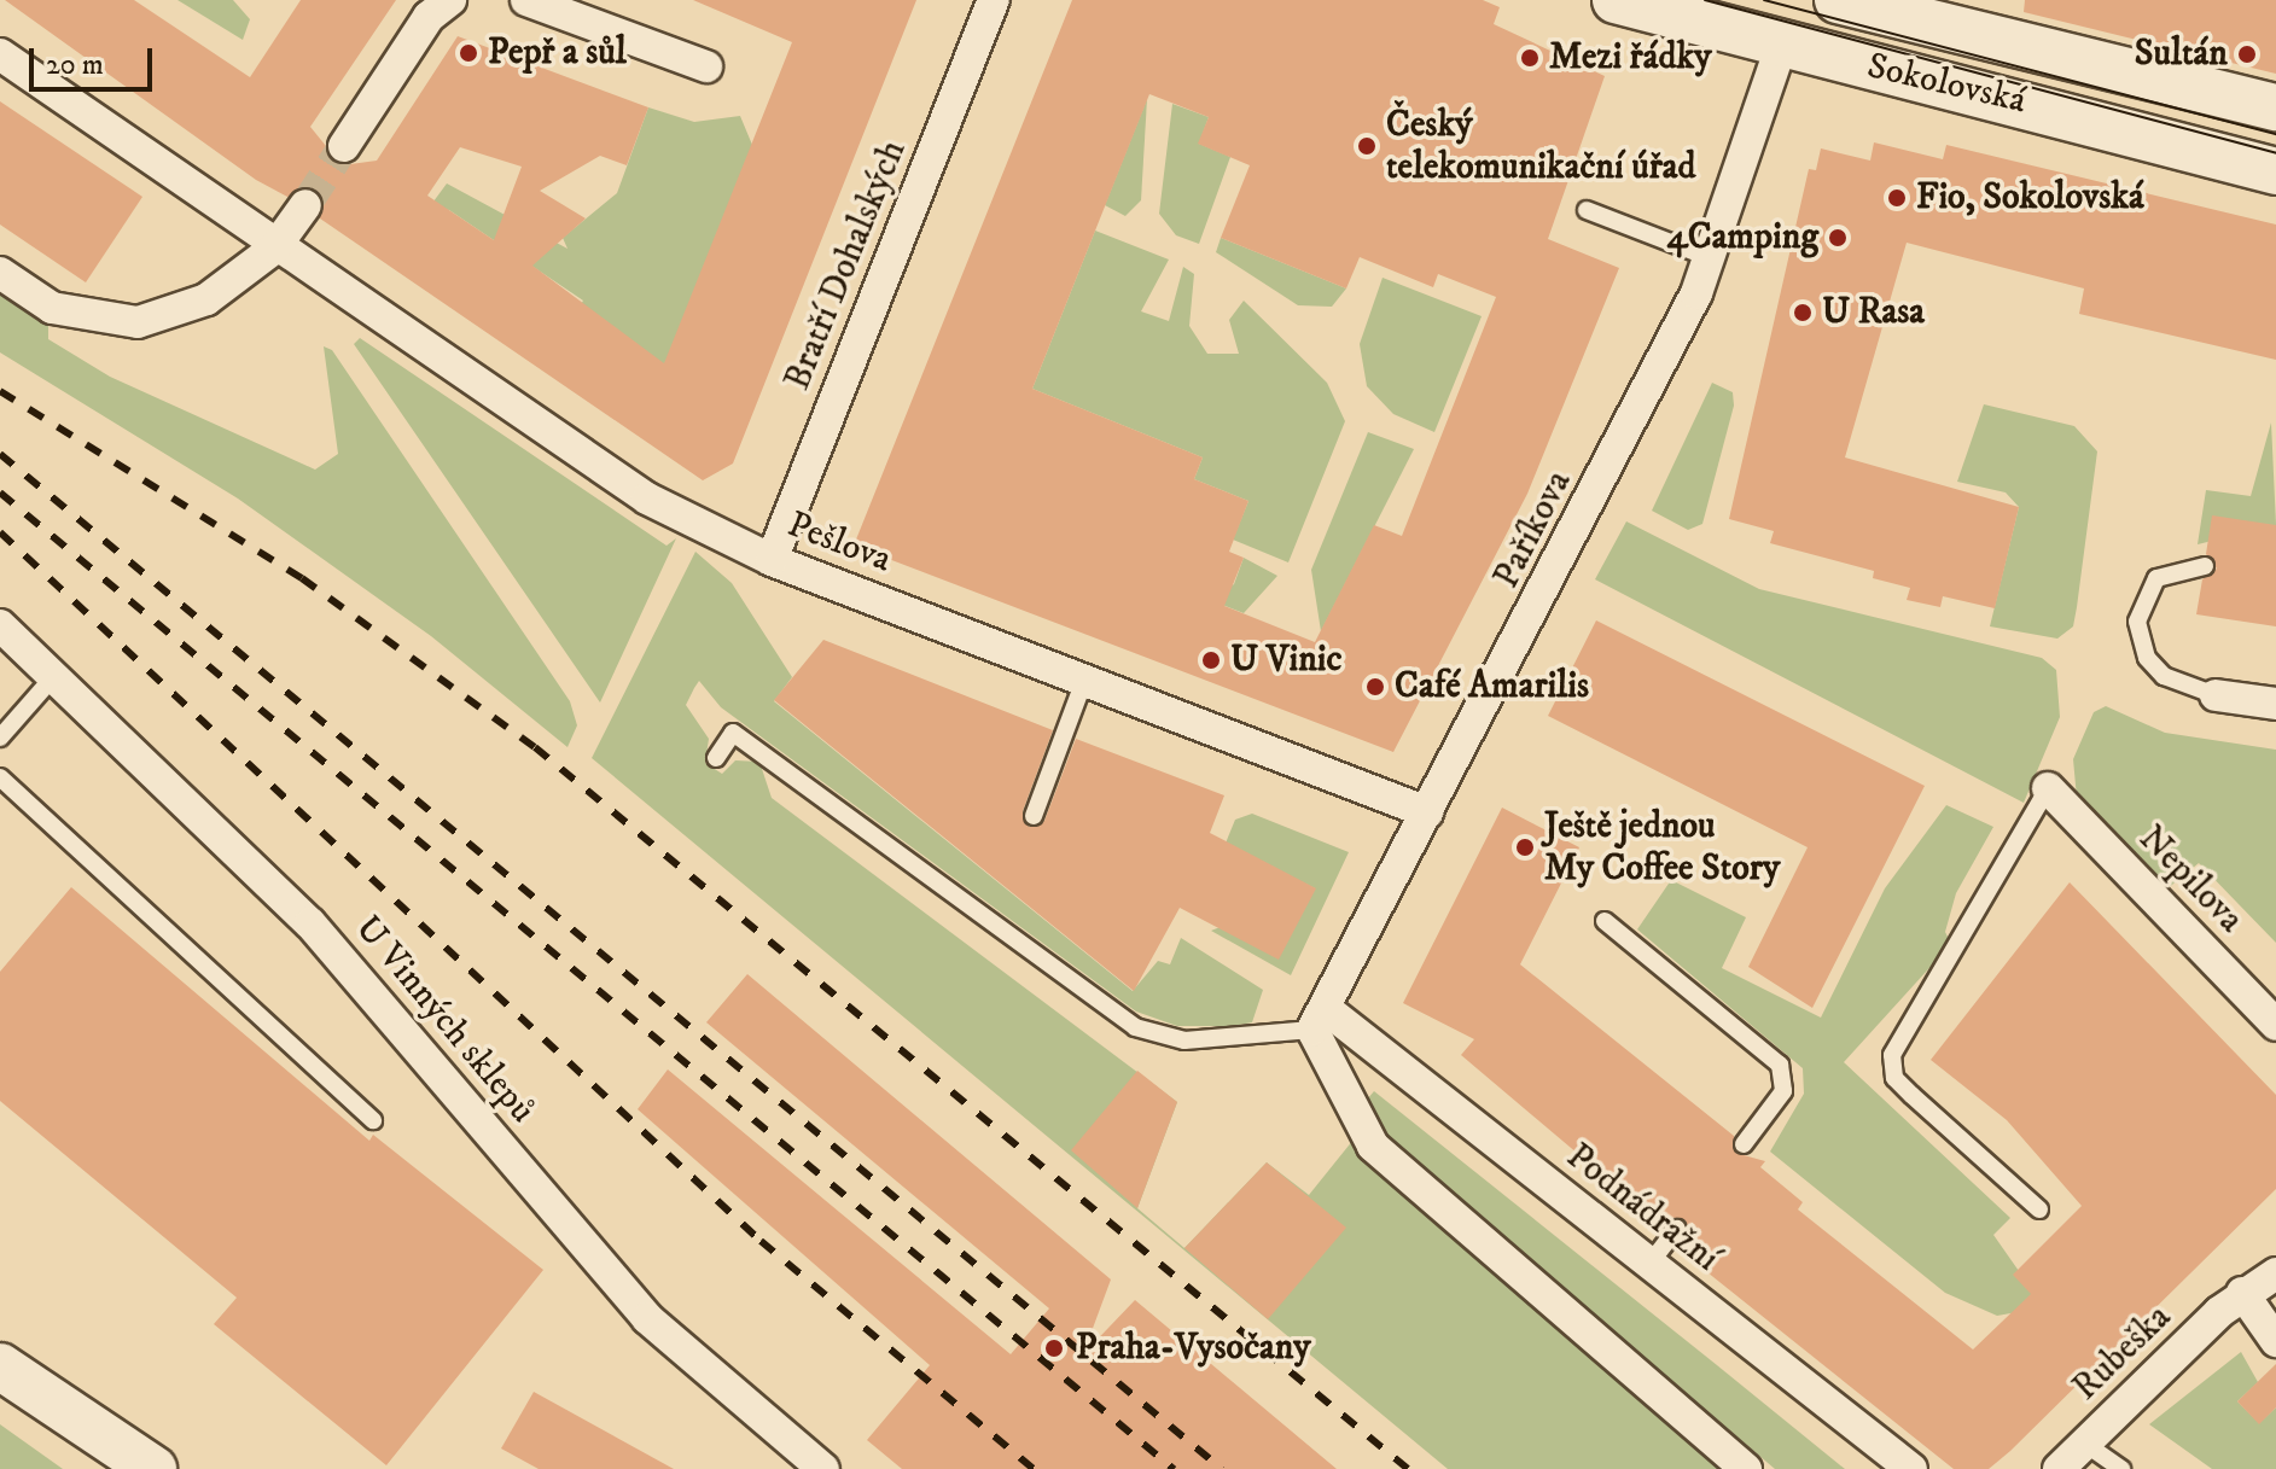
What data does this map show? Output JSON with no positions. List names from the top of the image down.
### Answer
{
  "streets": {
    "main road": ["Sokolovská"],
    "street": [
      "Bratří Dohalských",
      "Paříkova",
      "Pešlova",
      "Nepilova",
      "U Vinných sklepů",
      "Podnádražní",
      "Rubeška"
    ]
  },
  "crossings": [
    ["Sokolovská", "Paříkova"],
    ["Bratří Dohalských", "Pešlova"],
    ["Paříkova", "Pešlova"],
    ["Paříkova", "Podnádražní"]
  ],
  "places": [
    "Pepř a sůl",
    "Sultán",
    "Mezi řádky",
    "Český telekomunikační úřad",
    "Fio, Sokolovská",
    "4Camping",
    "U Rasa",
    "U Vinic",
    "Café Amarilis",
    "Ještě jednou My Coffee Story",
    "Praha-Vysočany"
  ],
  "scale_bar": "20 m"
}
